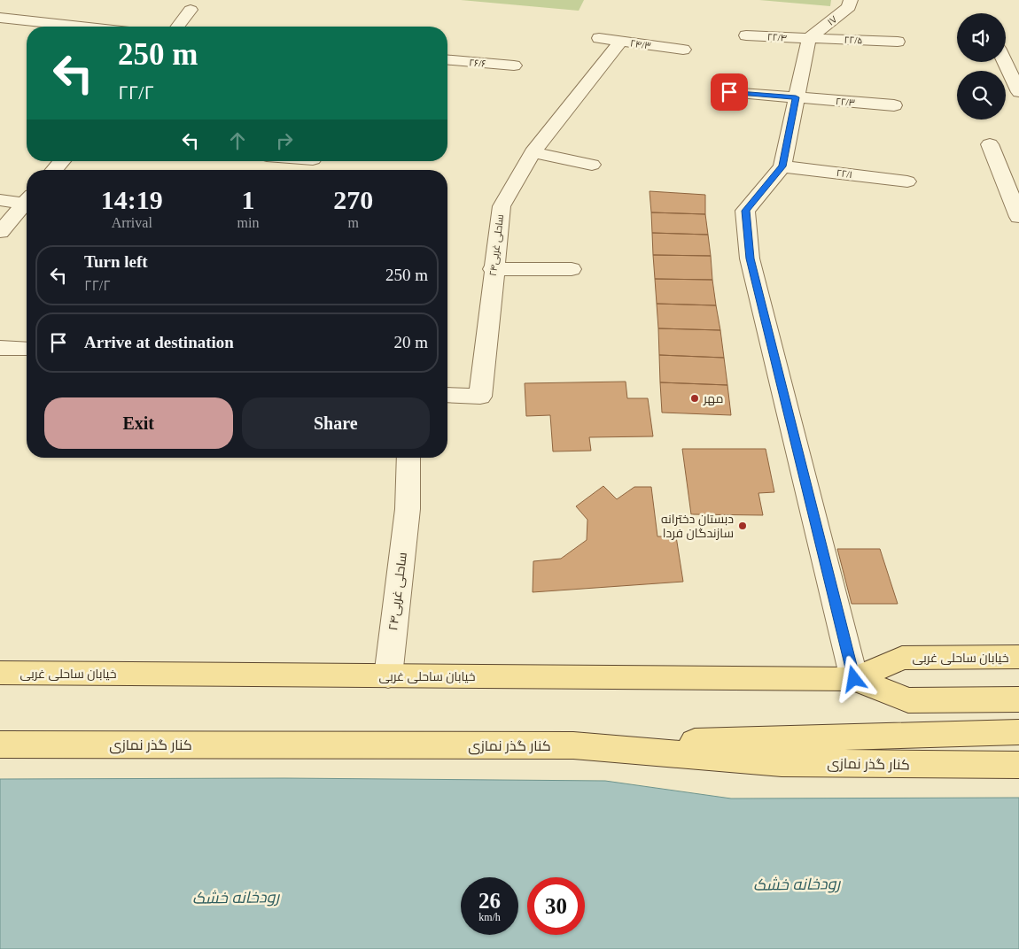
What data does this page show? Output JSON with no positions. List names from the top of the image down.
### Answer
{
  "streets": {
    "main road": ["خیابان ساحلی غربی", "کنار گذر نمازی"],
    "street": [
      "۱۷",
      "۲۲/۴",
      "۲۲/۵",
      "۲۴/۳",
      "۲۶/۶",
      "۲۲/۳",
      "۲۲/۱",
      "ساحلی غربی۲۴"
    ]
  },
  "crossings": [
    ["۱۷", "۲۲/۴"],
    ["۱۷", "۲۲/۵"],
    ["۲۲/۴", "۲۲/۵"],
    ["۲۴/۳", "ساحلی غربی۲۴"],
    ["ساحلی غربی۲۴", "خیابان ساحلی غربی"]
  ],
  "water": ["رودخانه خشک"],
  "places": ["مهر", "دبستان دخترانه سازندگان فردا"],
  "page": {
    "turn": ["250 m", "۲۲/۲"],
    "eta": [
      "14:19",
      "Arrival",
      "1",
      "min",
      "270",
      "m"
    ],
    "list": [
      {
        "name": "Turn left",
        "note": "۲۲/۲",
        "value": "250 m"
      },
      {
        "name": "Arrive at destination",
        "value": "20 m"
      }
    ],
    "buttons": ["Exit", "Share"],
    "speed": "26 km/h",
    "limit": "30"
  }
}
